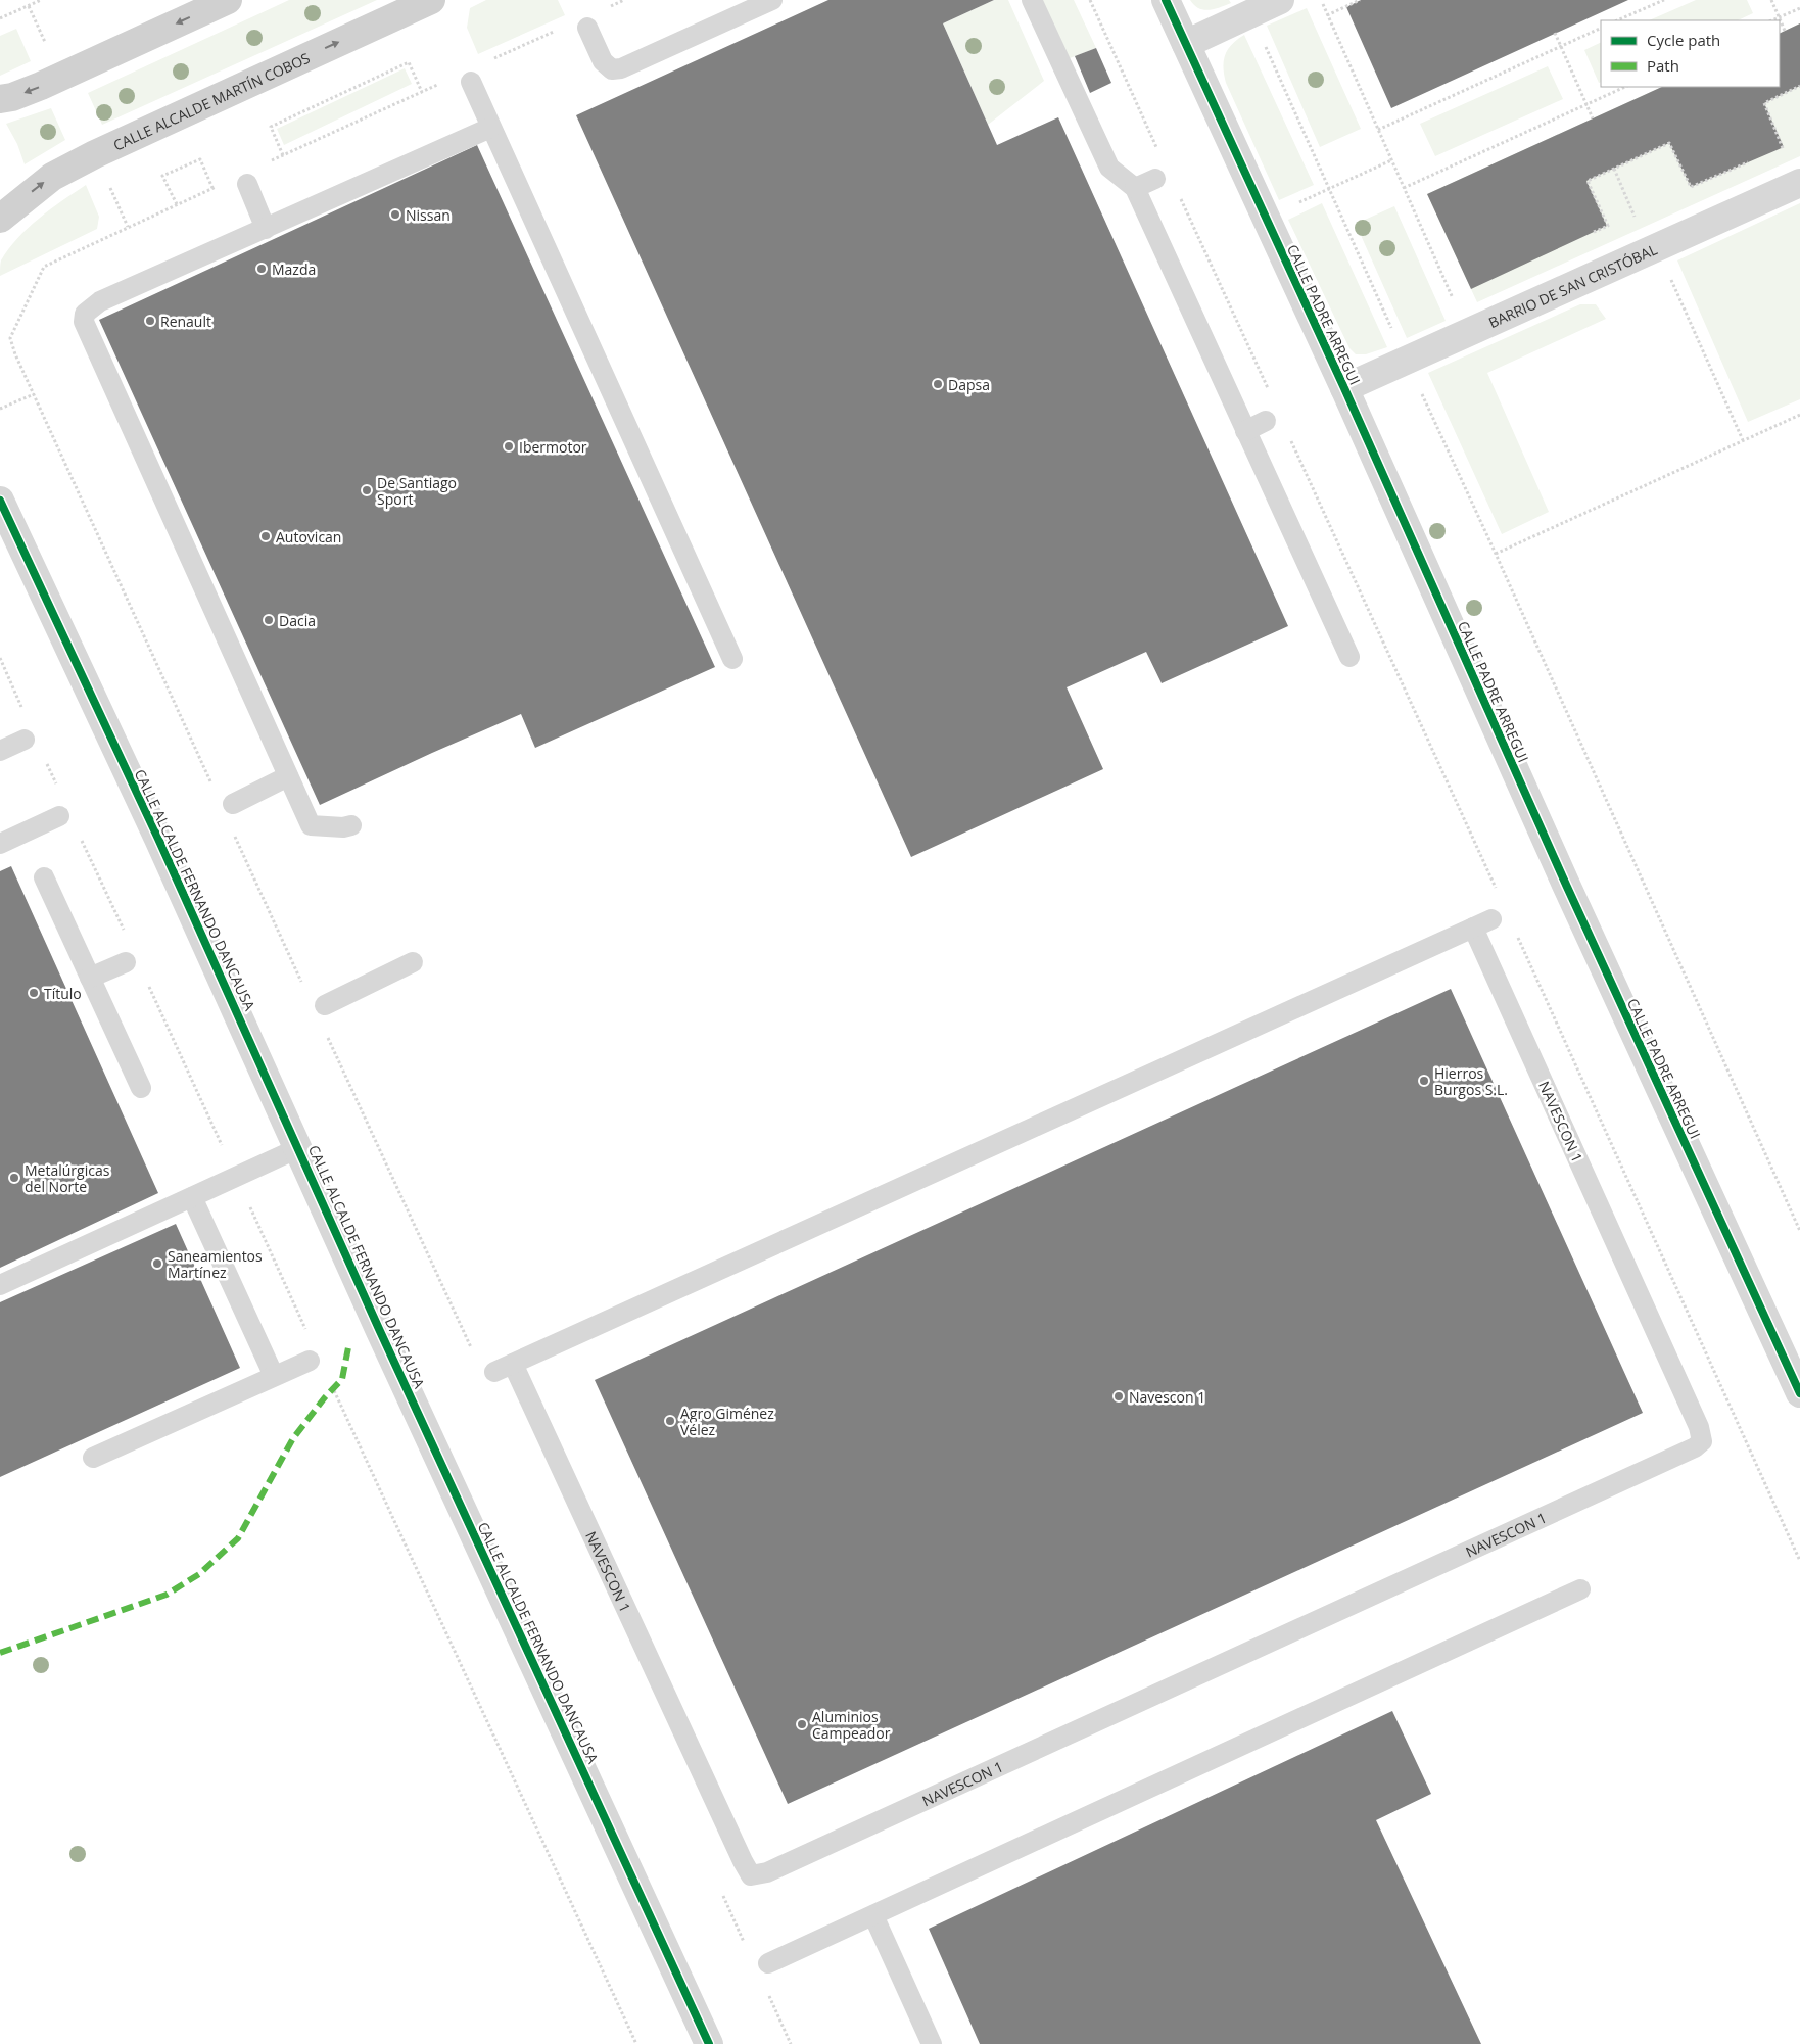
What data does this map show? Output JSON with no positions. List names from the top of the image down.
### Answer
{
  "streets": {
    "main road": ["CALLE ALCALDE MARTÍN COBOS"],
    "street": ["BARRIO DE SAN CRISTÓBAL", "CALLE PADRE ARREGUI", "CALLE ALCALDE FERNANDO DANCAUSA"],
    "lane": ["NAVESCON 1"]
  },
  "crossings": [
    ["BARRIO DE SAN CRISTÓBAL", "CALLE PADRE ARREGUI"]
  ],
  "places": [
    "Nissan",
    "Mazda",
    "Renault",
    "Dapsa",
    "Ibermotor",
    "De Santiago Sport",
    "Autovican",
    "Dacia",
    "Título",
    "Hierros Burgos S.L.",
    "Metalúrgicas del Norte",
    "Saneamientos Martínez",
    "Navescon 1",
    "Agro Giménez Vélez",
    "Aluminios Campeador"
  ],
  "legend": ["Cycle path", "Path"]
}
